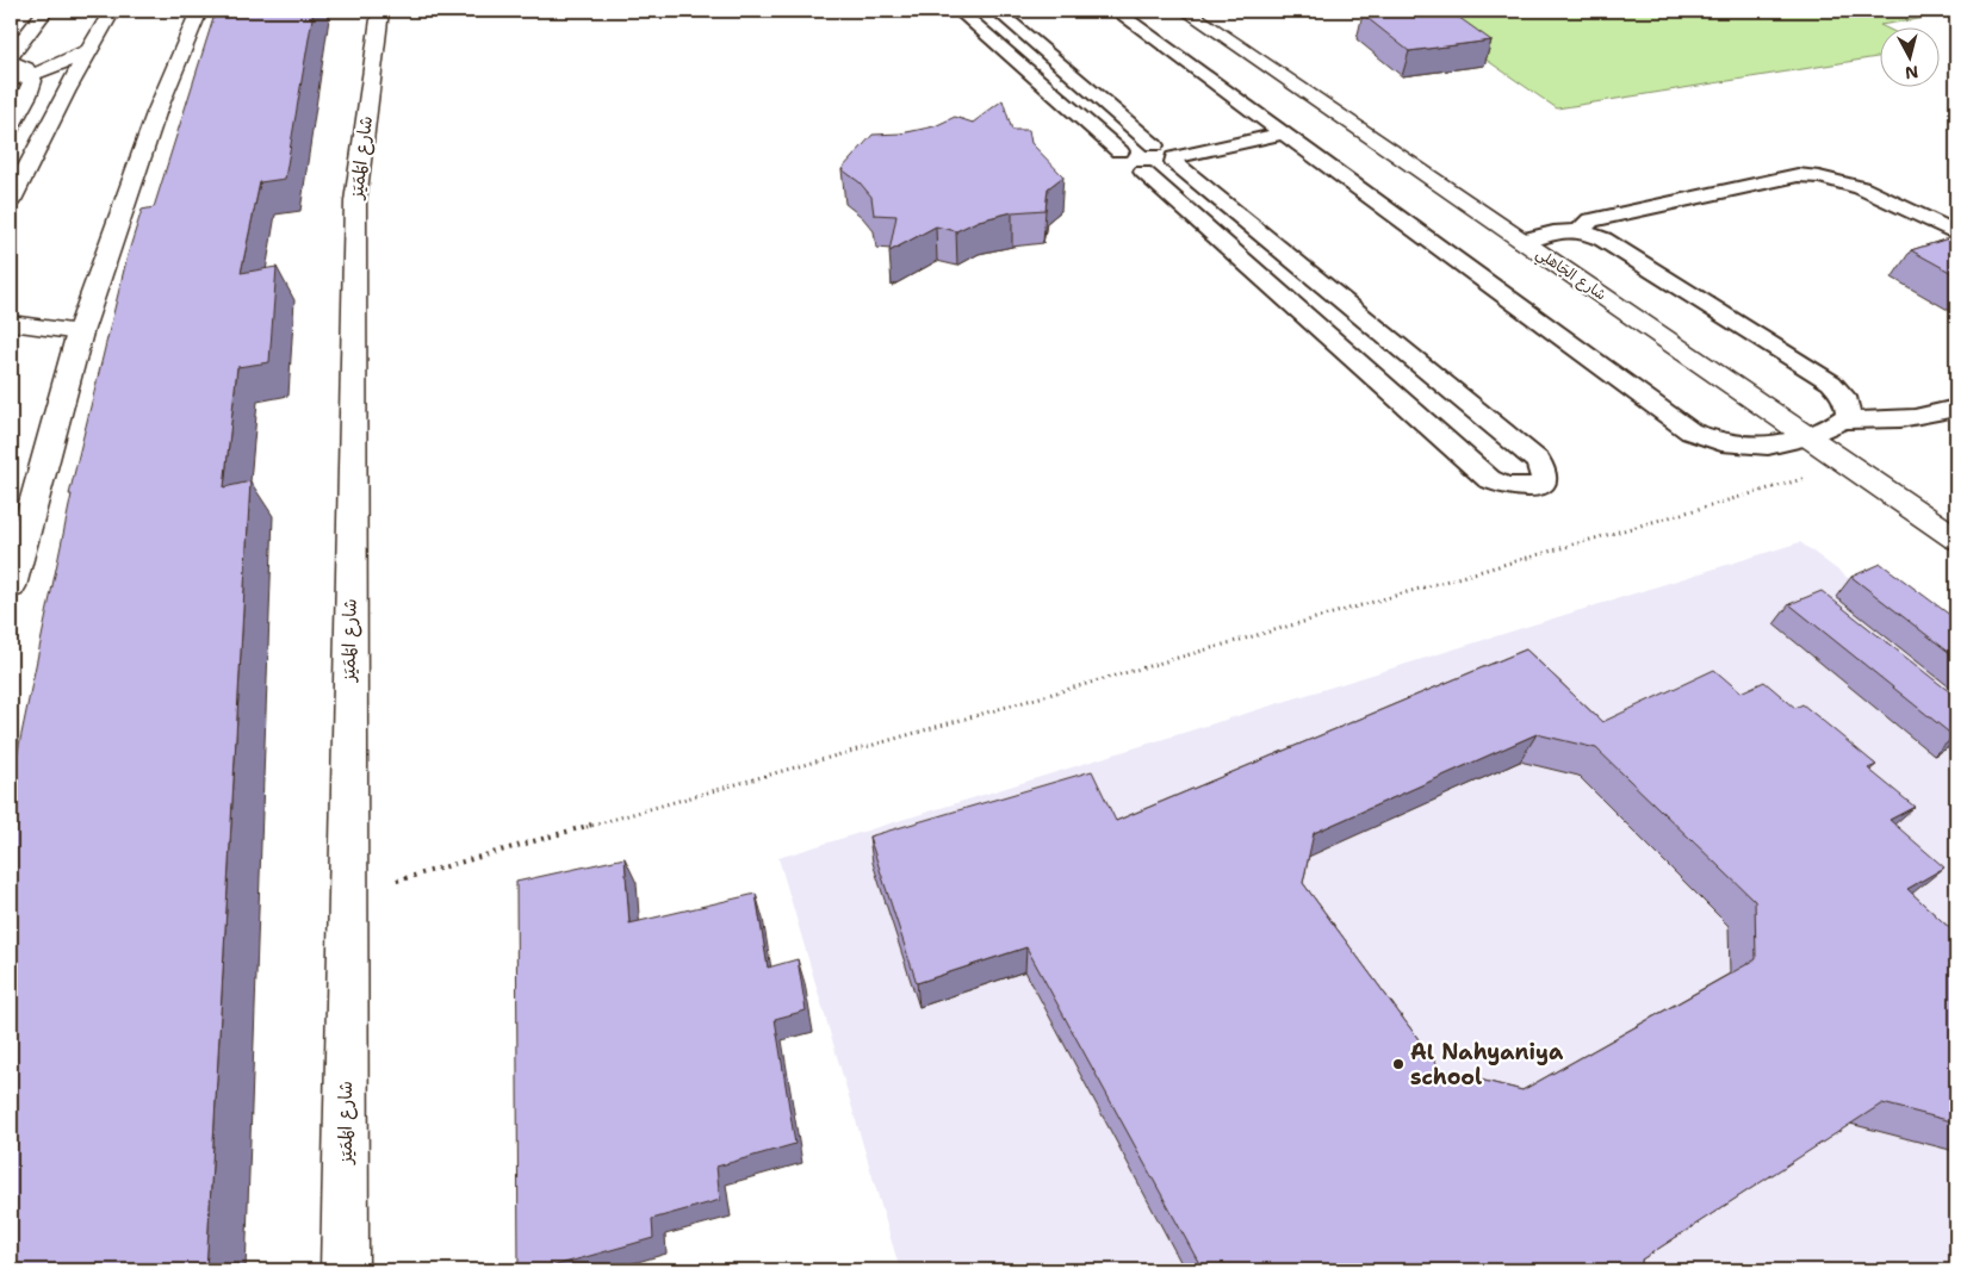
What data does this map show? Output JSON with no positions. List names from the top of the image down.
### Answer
{
  "streets": {
    "street": ["شارع المُمَيَز", "شارع الجَاهلِي"]
  },
  "places": ["Al Nahyaniya school"],
  "north": "bottom"
}
